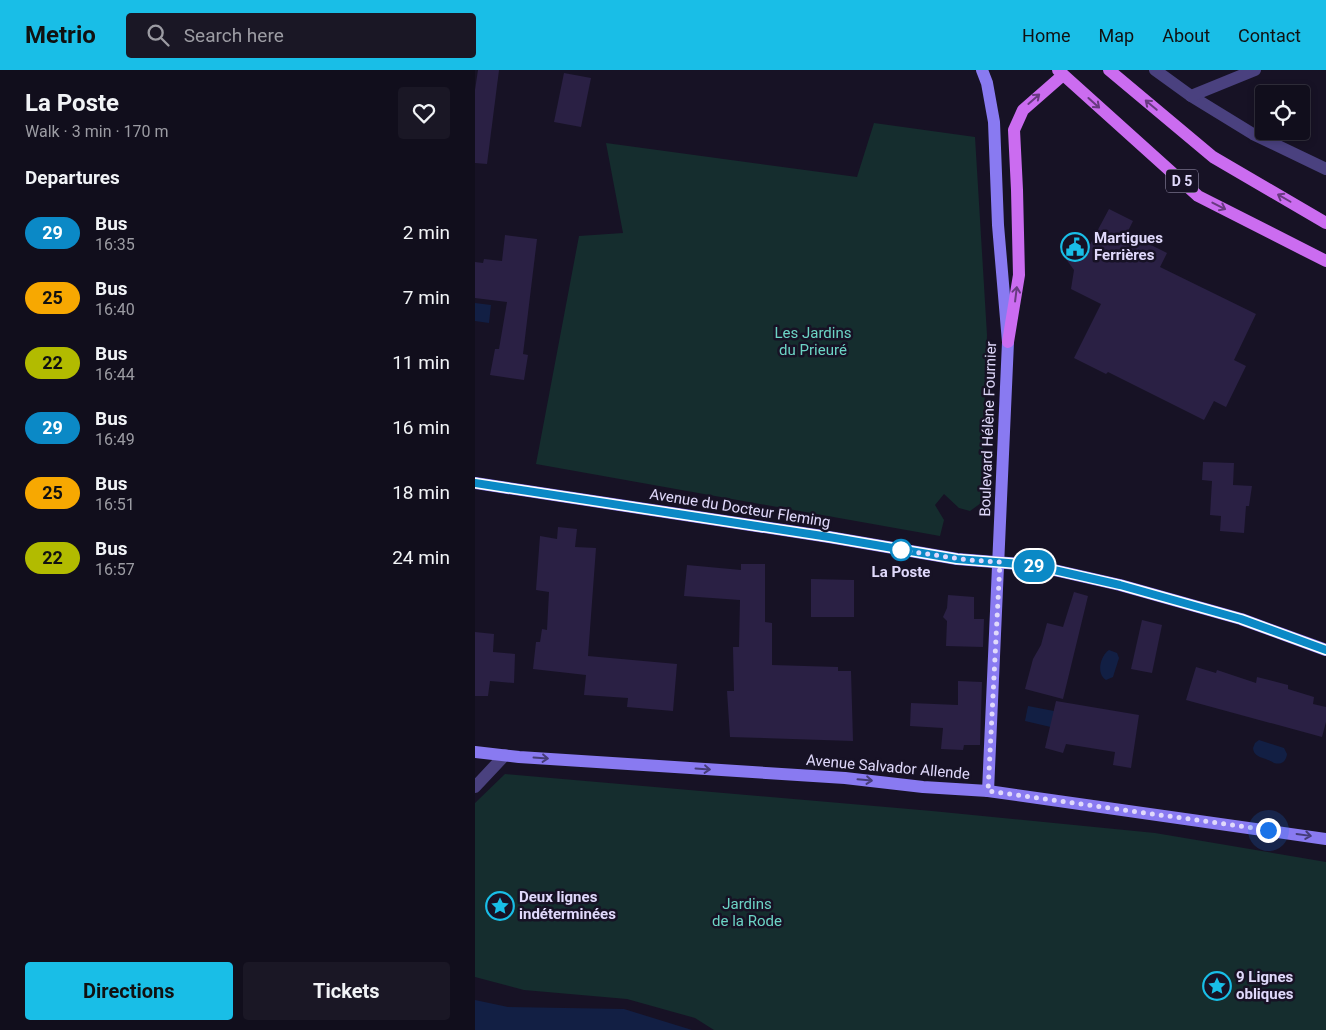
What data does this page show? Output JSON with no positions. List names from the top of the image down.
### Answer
{
  "streets": {
    "main road": [
      "D 5",
      "Boulevard Hélène Fournier",
      "Avenue du Docteur Fleming",
      "Avenue Salvador Allende"
    ]
  },
  "crossings": [
    ["Boulevard Hélène Fournier", "Avenue du Docteur Fleming"],
    ["Boulevard Hélène Fournier", "Avenue Salvador Allende"]
  ],
  "one_way": ["Avenue Salvador Allende"],
  "parks": ["Les Jardins du Prieuré", "Jardins de la Rode"],
  "places": {
    "public building": ["Martigues Ferrières"],
    "other": ["La Poste"],
    "place": ["Deux lignes indéterminées", "9 Lignes obliques"]
  },
  "lines": ["bus line 29"],
  "page": {
    "header": "Metrio",
    "search": "Search here",
    "nav": [
      "Home",
      "Map",
      "About",
      "Contact"
    ],
    "heading": [
      ["La Poste", "Walk · 3 min · 170 m"],
      "Departures"
    ],
    "on_map": "29",
    "list": [
      {
        "mark": "29",
        "name": "Bus",
        "note": "16:35",
        "value": "2 min"
      },
      {
        "mark": "25",
        "name": "Bus",
        "note": "16:40",
        "value": "7 min"
      },
      {
        "mark": "22",
        "name": "Bus",
        "note": "16:44",
        "value": "11 min"
      },
      {
        "mark": "29",
        "name": "Bus",
        "note": "16:49",
        "value": "16 min"
      },
      {
        "mark": "25",
        "name": "Bus",
        "note": "16:51",
        "value": "18 min"
      },
      {
        "mark": "22",
        "name": "Bus",
        "note": "16:57",
        "value": "24 min"
      }
    ],
    "buttons": ["Directions", "Tickets"]
  }
}
